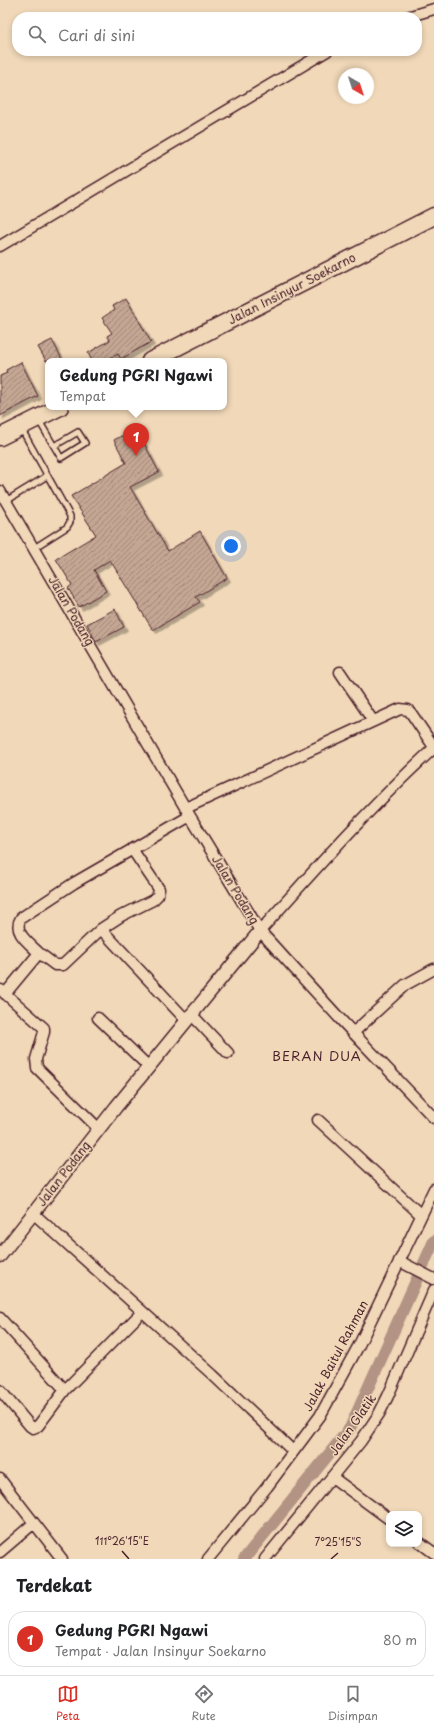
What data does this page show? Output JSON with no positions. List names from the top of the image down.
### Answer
{
  "streets": {
    "highway": ["Jalan Insinyur Soekarno"],
    "street": ["Jalan Podang", "Jalak Baitul Rahman", "Jalan Glatik"]
  },
  "districts": ["BERAN DUA"],
  "north": "bottom right",
  "page": {
    "search": "Cari di sini",
    "popup": ["Gedung PGRI Ngawi", "Tempat"],
    "pins": "1",
    "heading": "Terdekat",
    "list": [
      {
        "mark": "1",
        "name": "Gedung PGRI Ngawi",
        "note": "Tempat · Jalan Insinyur Soekarno",
        "value": "80 m"
      }
    ],
    "nav": ["Peta", "Rute", "Disimpan"]
  },
  "coordinates": ["111°26'15\"E", "7°25'15\"S"]
}
